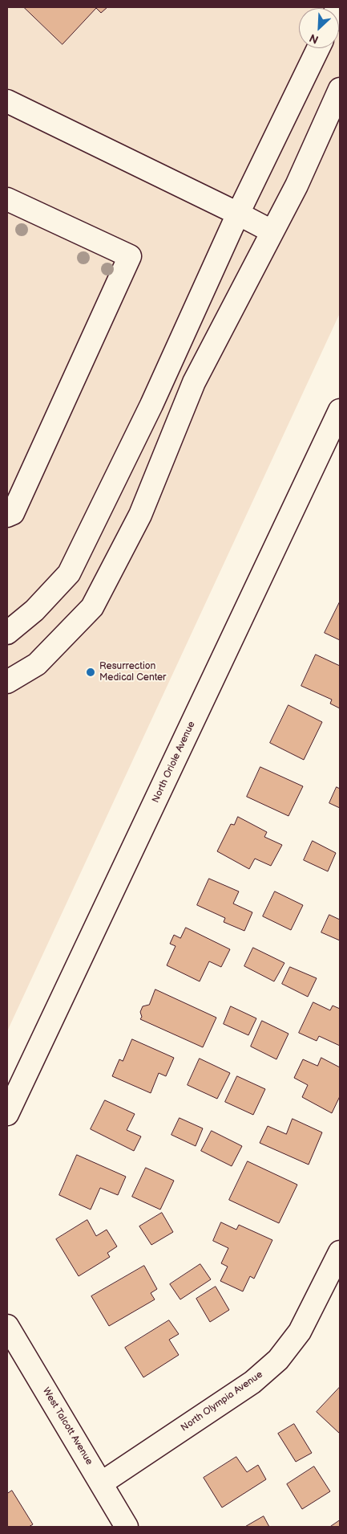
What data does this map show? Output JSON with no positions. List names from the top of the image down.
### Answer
{
  "streets": {
    "street": ["North Oriole Avenue", "North Olympia Avenue", "West Talcott Avenue"]
  },
  "crossings": [
    ["North Olympia Avenue", "West Talcott Avenue"]
  ],
  "places": ["Resurrection Medical Center"],
  "north": "bottom left"
}
